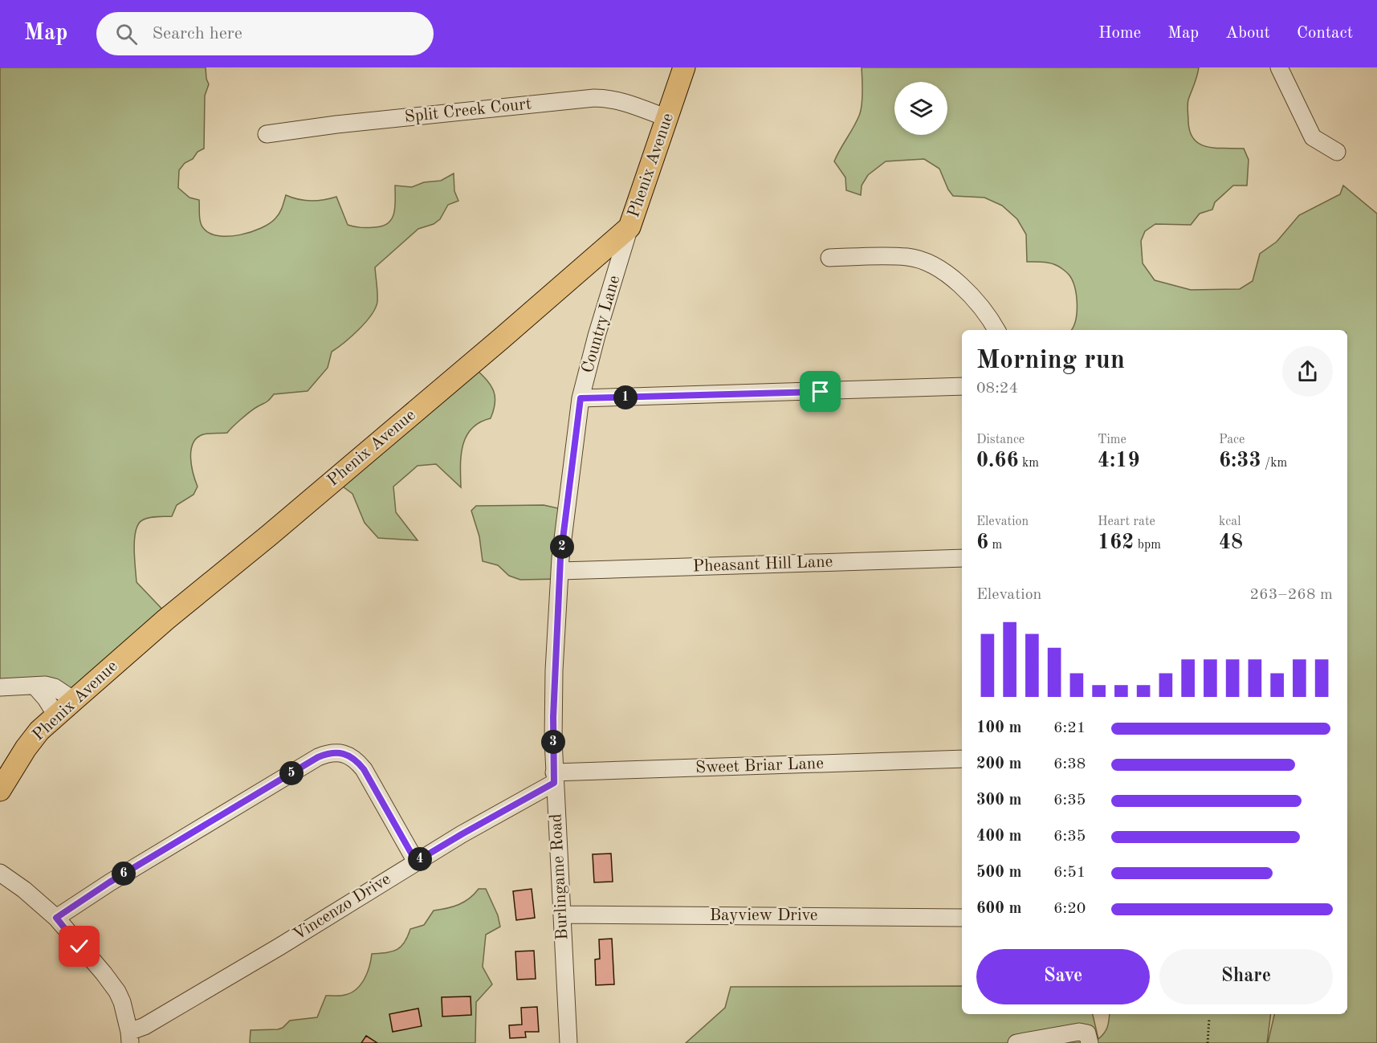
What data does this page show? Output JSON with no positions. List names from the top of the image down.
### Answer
{
  "streets": {
    "main road": ["Phenix Avenue"],
    "street": [
      "Split Creek Court",
      "Country Lane",
      "Pheasant Hill Lane",
      "Sweet Briar Lane",
      "Burlingame Road",
      "Vincenzo Drive",
      "Bayview Drive"
    ]
  },
  "crossings": [
    ["Split Creek Court", "Phenix Avenue"],
    ["Phenix Avenue", "Country Lane"],
    ["Country Lane", "Pheasant Hill Lane"],
    ["Country Lane", "Burlingame Road"],
    ["Sweet Briar Lane", "Burlingame Road"],
    ["Sweet Briar Lane", "Vincenzo Drive"],
    ["Burlingame Road", "Vincenzo Drive"],
    ["Burlingame Road", "Bayview Drive"]
  ],
  "page": {
    "header": "Map",
    "search": "Search here",
    "nav": [
      "Home",
      "Map",
      "About",
      "Contact"
    ],
    "heading": ["Morning run", "08:24"],
    "pins": [
      "1",
      "2",
      "3",
      "5",
      "4",
      "6"
    ],
    "stats": [
      ["Distance", "0.66 km"],
      ["Time", "4:19"],
      ["Pace", "6:33 /km"],
      ["Elevation", "6 m"],
      ["Heart rate", "162 bpm"],
      ["kcal", "48"]
    ],
    "chart": ["Elevation", "263–268 m"],
    "list": [
      {
        "name": "100 m",
        "note": "6:21"
      },
      {
        "name": "200 m",
        "note": "6:38"
      },
      {
        "name": "300 m",
        "note": "6:35"
      },
      {
        "name": "400 m",
        "note": "6:35"
      },
      {
        "name": "500 m",
        "note": "6:51"
      },
      {
        "name": "600 m",
        "note": "6:20"
      }
    ],
    "buttons": ["Save", "Share"]
  }
}
